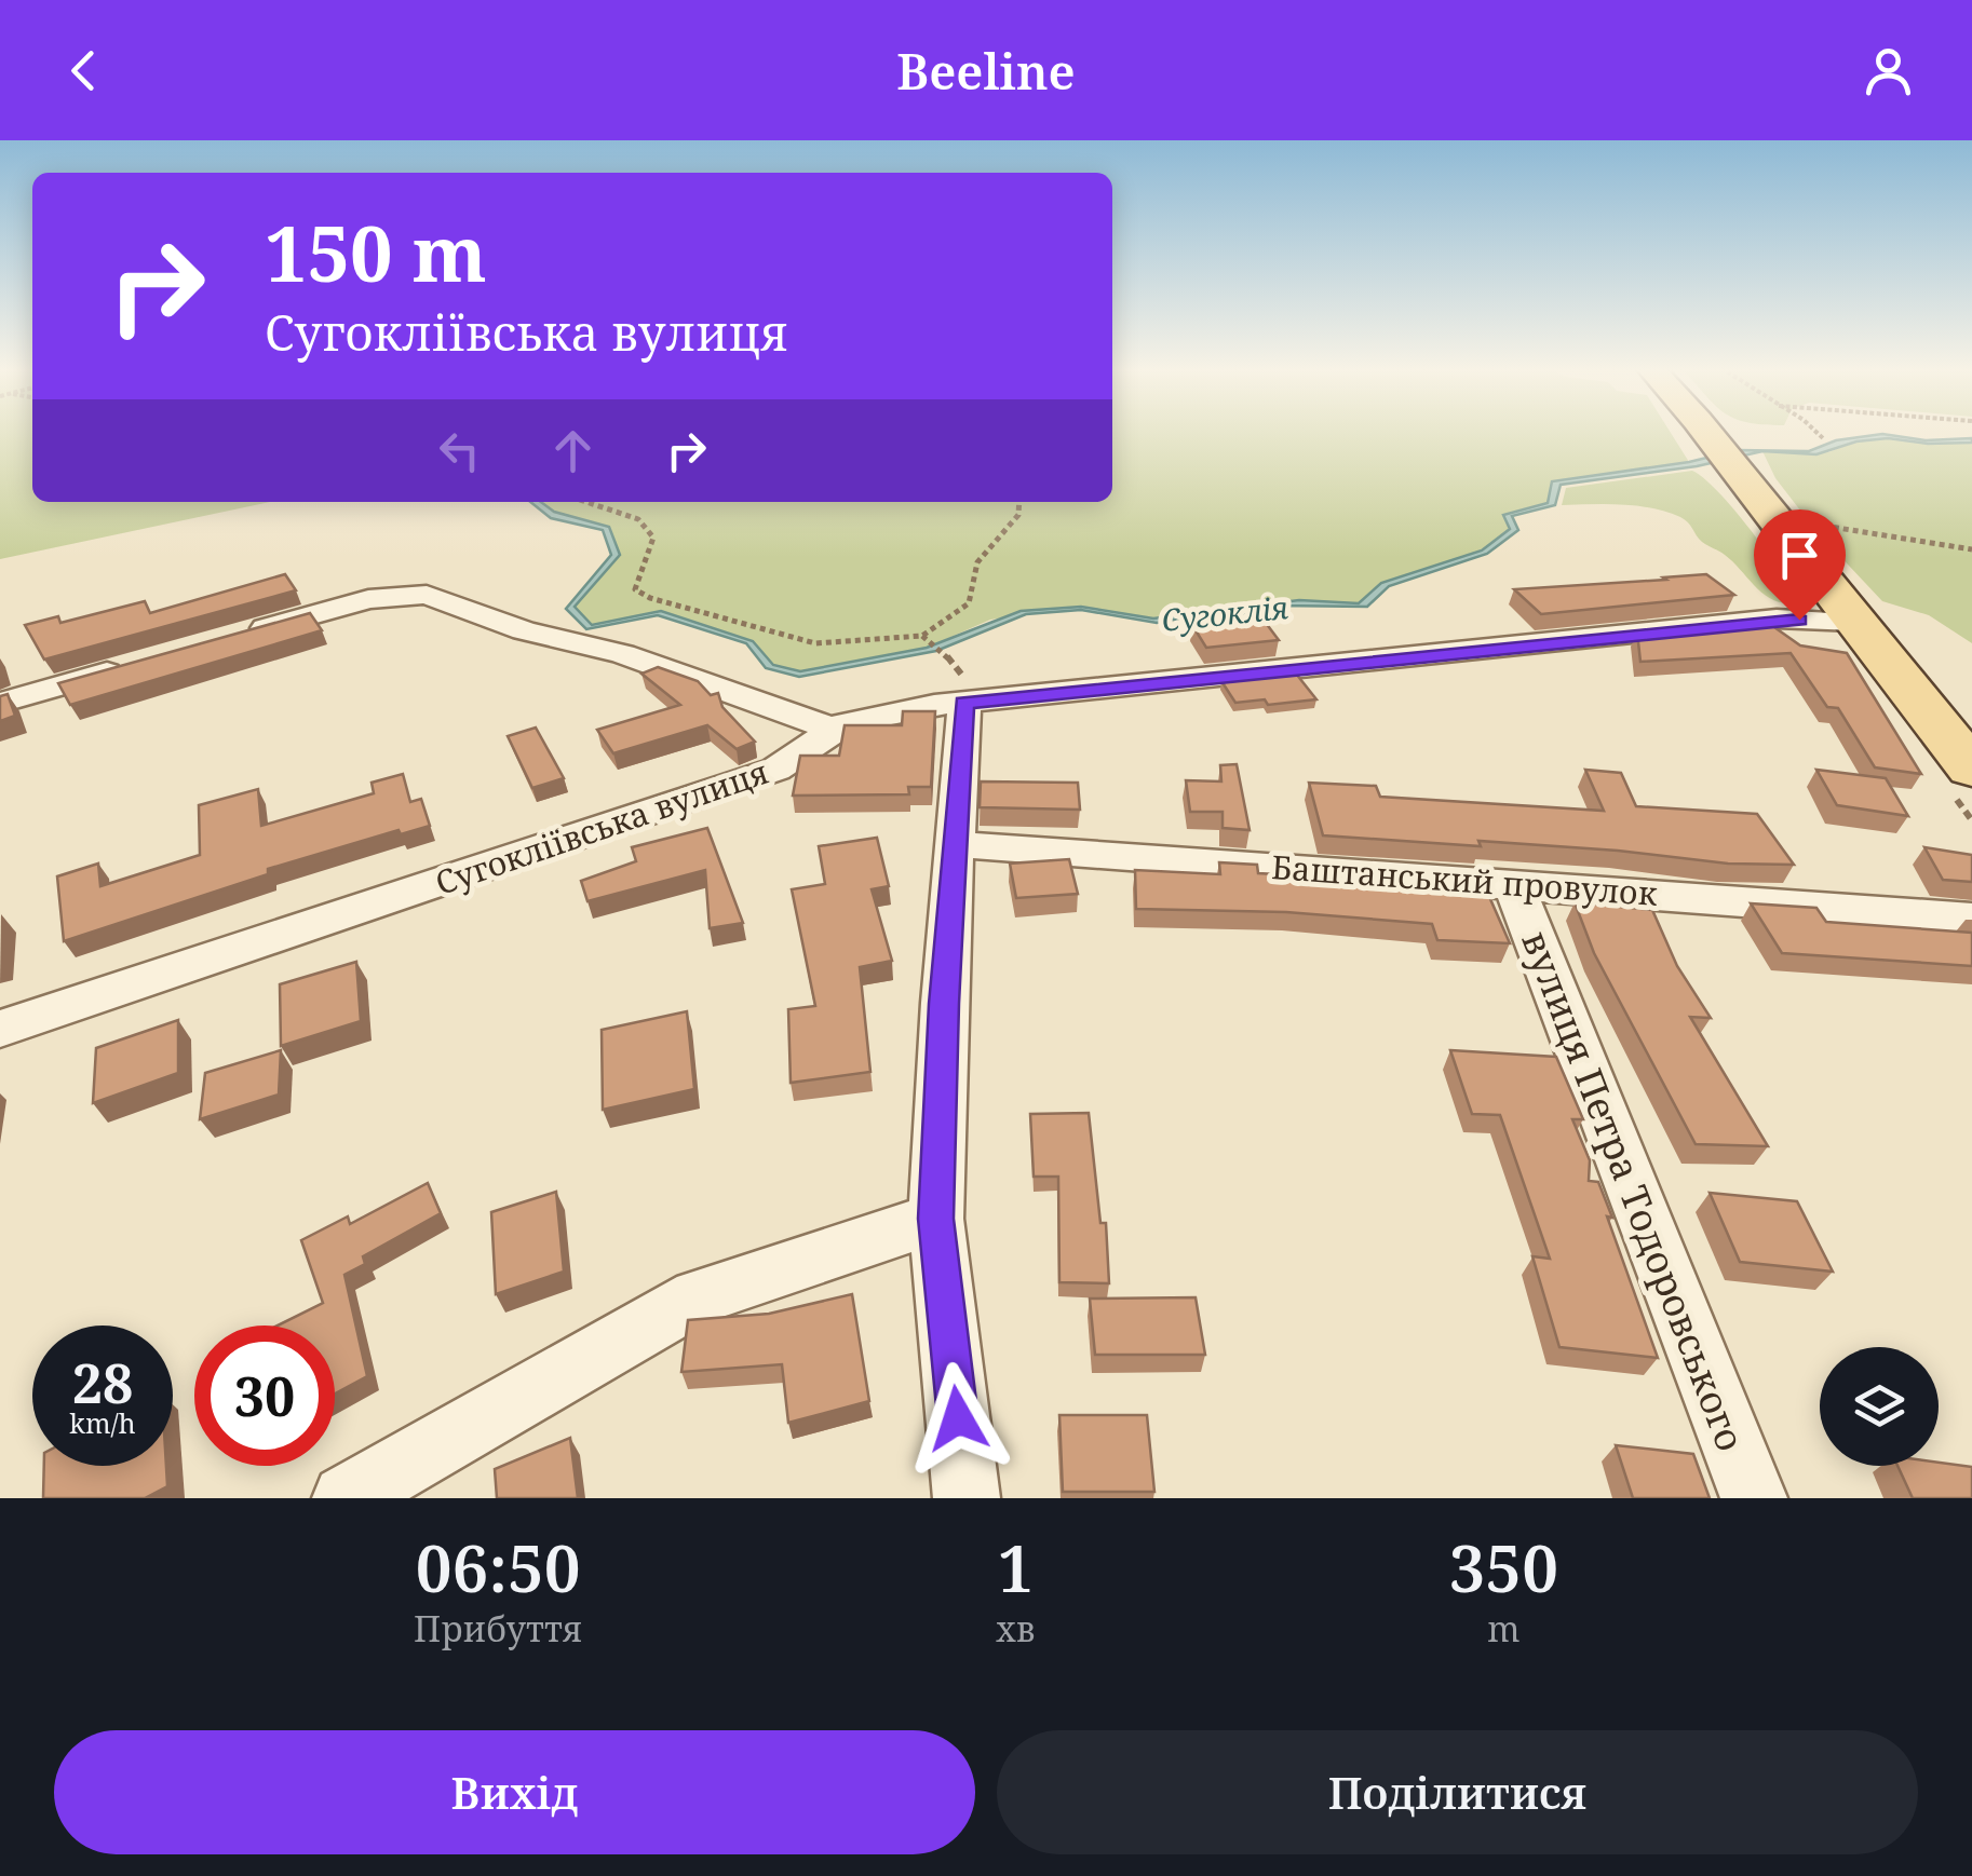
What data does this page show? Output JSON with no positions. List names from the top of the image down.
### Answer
{
  "streets": {
    "street": ["Сугокліївська вулиця", "Баштанський провулок", "вулиця Петра Тодоровського"]
  },
  "crossings": [
    ["Баштанський провулок", "вулиця Петра Тодоровського"]
  ],
  "water": ["Сугоклія"],
  "page": {
    "header": "Beeline",
    "turn": ["150 m", "Сугокліївська вулиця"],
    "speed": "28 km/h",
    "limit": "30",
    "eta": [
      "06:50",
      "Прибуття",
      "1",
      "хв",
      "350",
      "m"
    ],
    "buttons": ["Вихід", "Поділитися"]
  }
}
